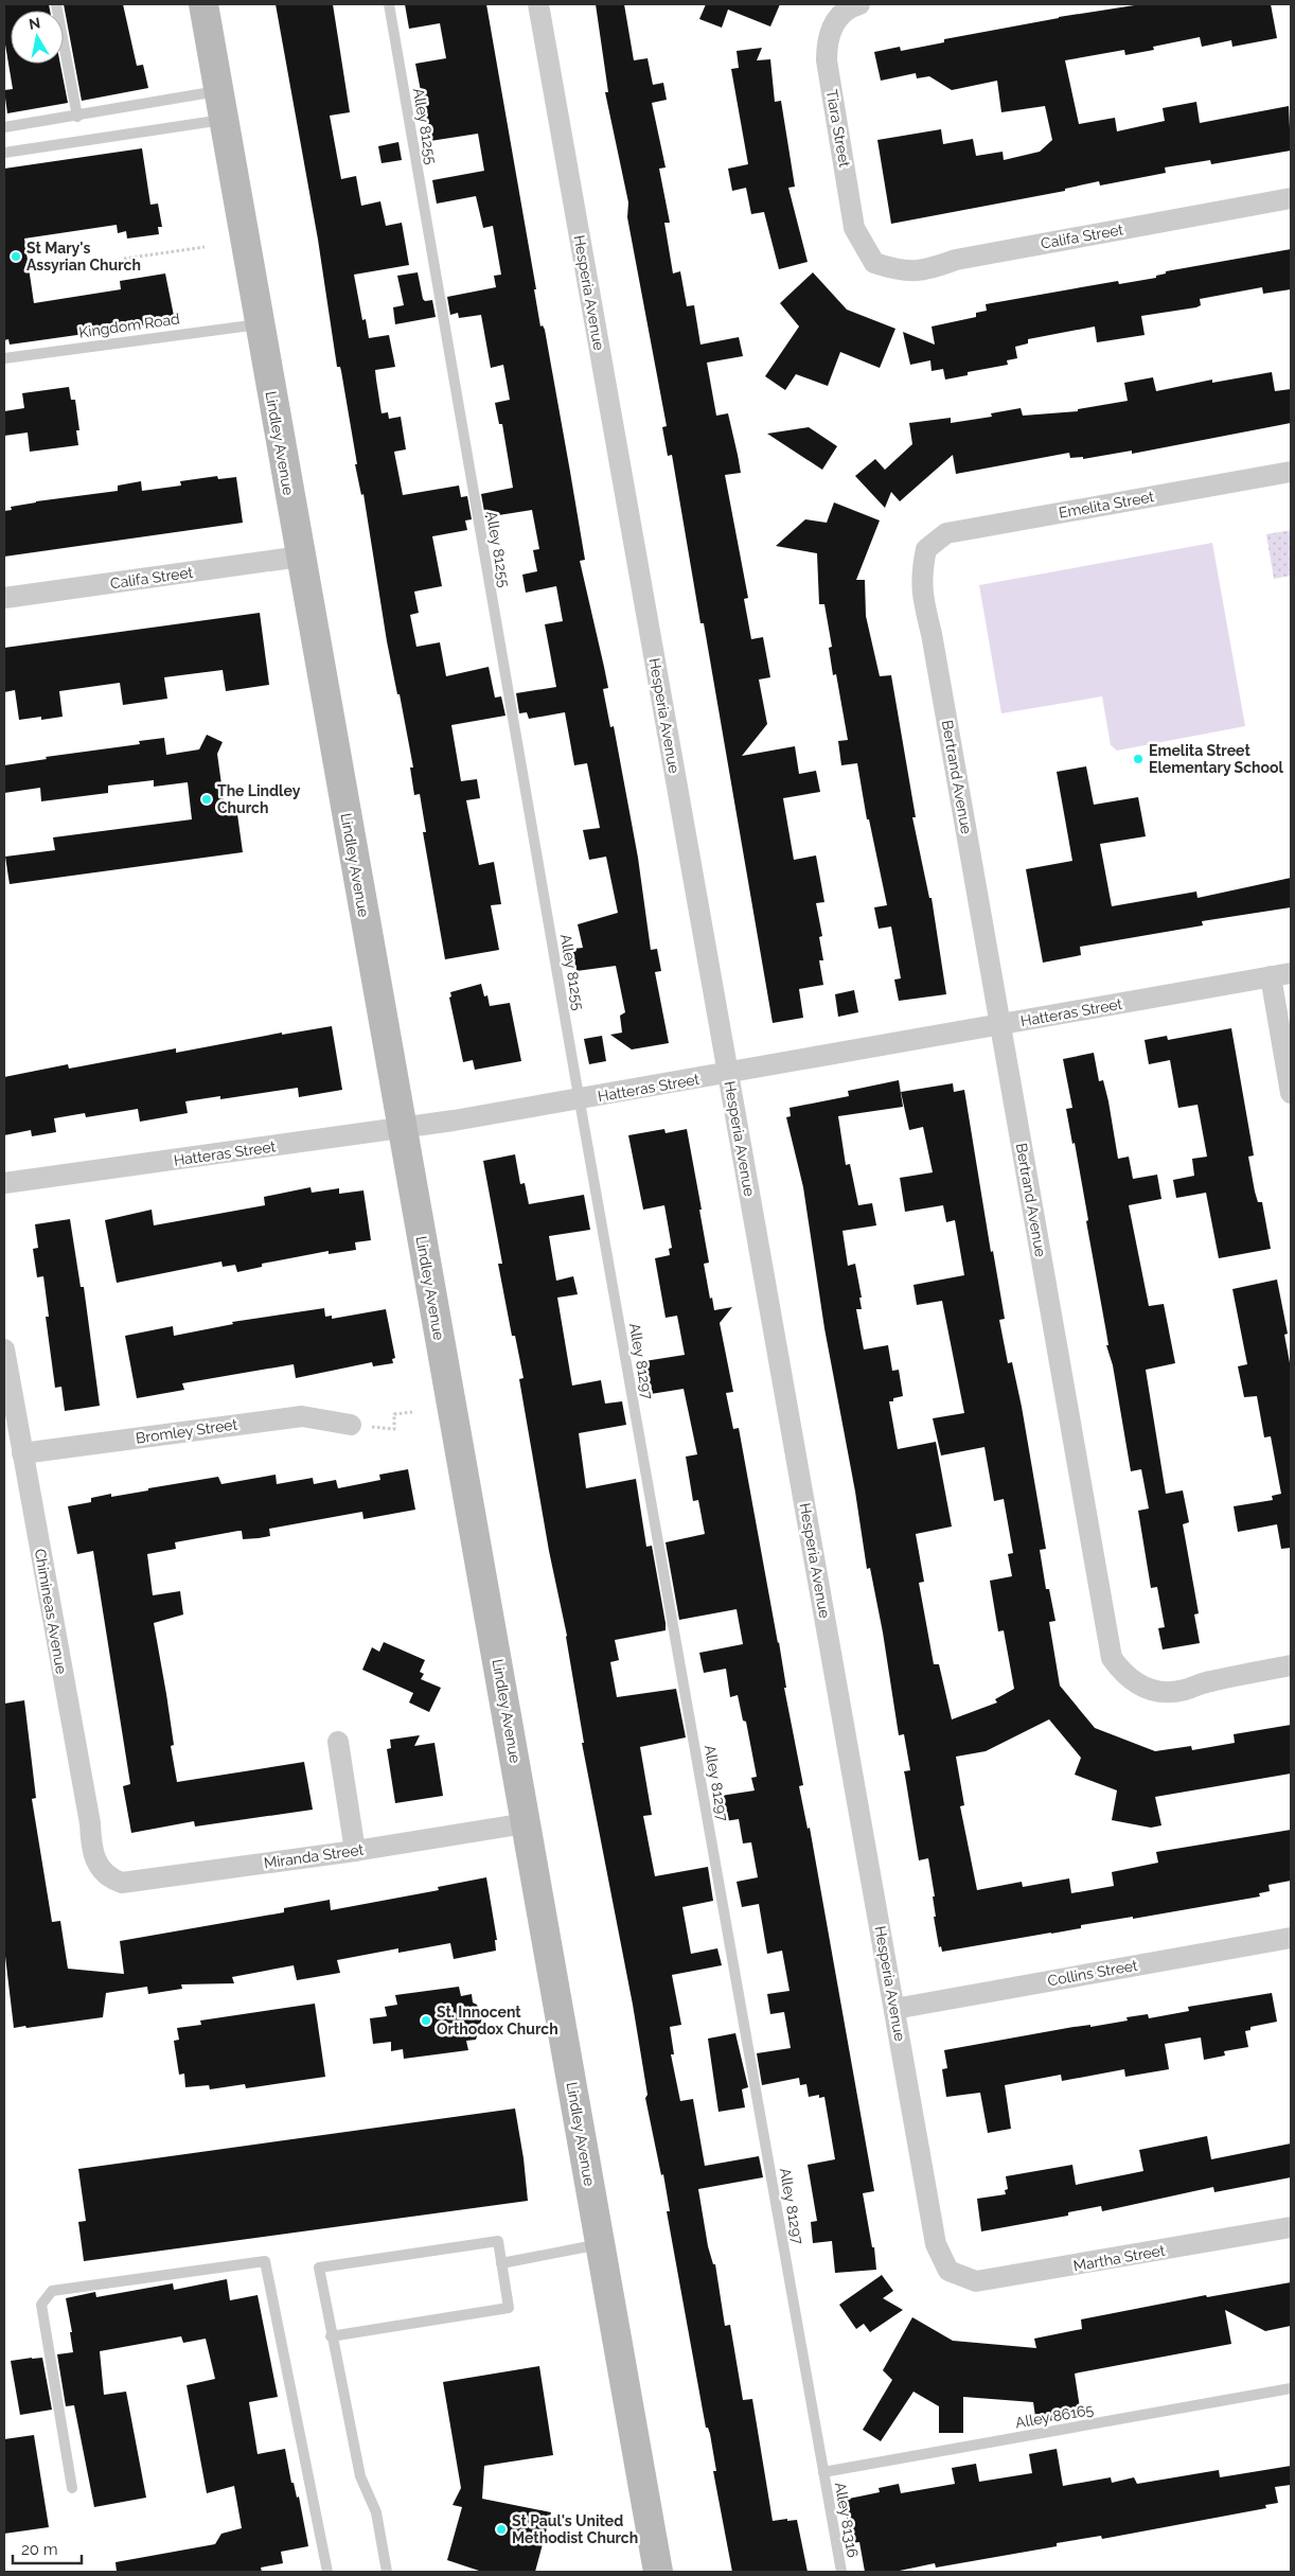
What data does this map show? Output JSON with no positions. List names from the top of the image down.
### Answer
{
  "streets": {
    "main road": ["Lindley Avenue"],
    "street": [
      "Tiara Street",
      "Califa Street",
      "Hesperia Avenue",
      "Emelita Street",
      "Bertrand Avenue",
      "Hatteras Street",
      "Bromley Street",
      "Chimineas Avenue",
      "Miranda Street",
      "Collins Street",
      "Martha Street"
    ],
    "lane": [
      "Alley 81255",
      "Kingdom Road",
      "Alley 81297",
      "Alley 86165",
      "Alley 81316"
    ]
  },
  "crossings": [
    ["Alley 81255", "Hatteras Street"],
    ["Alley 81255", "Alley 81297"],
    ["Tiara Street", "Califa Street"],
    ["Califa Street", "Lindley Avenue"],
    ["Hesperia Avenue", "Hatteras Street"],
    ["Hesperia Avenue", "Collins Street"],
    ["Hesperia Avenue", "Martha Street"],
    ["Kingdom Road", "Lindley Avenue"],
    ["Lindley Avenue", "Hatteras Street"],
    ["Lindley Avenue", "Miranda Street"],
    ["Emelita Street", "Bertrand Avenue"],
    ["Bertrand Avenue", "Hatteras Street"],
    ["Hatteras Street", "Alley 81297"],
    ["Alley 81297", "Alley 86165"],
    ["Alley 81297", "Alley 81316"],
    ["Bromley Street", "Chimineas Avenue"],
    ["Chimineas Avenue", "Miranda Street"],
    ["Alley 86165", "Alley 81316"]
  ],
  "places": [
    "St Mary's Assyrian Church",
    "Emelita Street Elementary School",
    "The Lindley Church",
    "St. Innocent Orthodox Church",
    "St Paul's United Methodist Church"
  ],
  "scale_bar": "20 m",
  "north": "top"
}
